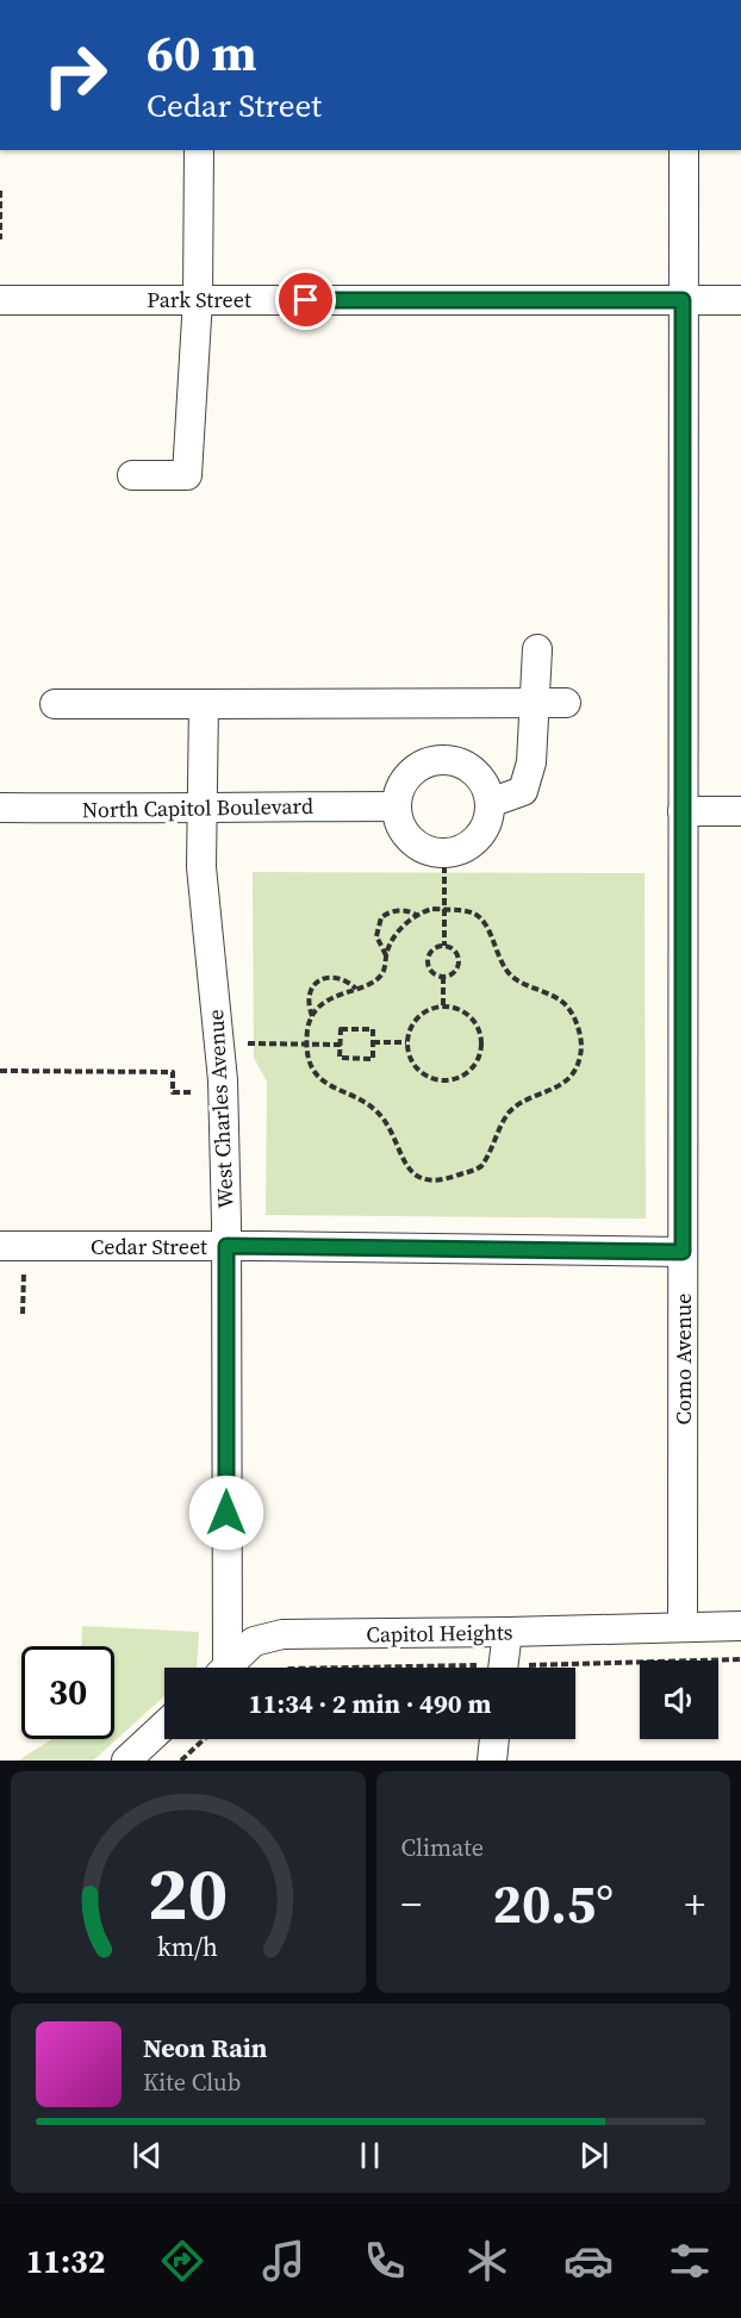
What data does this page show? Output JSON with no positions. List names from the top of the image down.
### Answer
{
  "streets": {
    "street": [
      "Park Street",
      "North Capitol Boulevard",
      "West Charles Avenue",
      "Cedar Street",
      "Como Avenue",
      "Capitol Heights"
    ]
  },
  "crossings": [
    ["Park Street", "Como Avenue"],
    ["North Capitol Boulevard", "West Charles Avenue"],
    ["West Charles Avenue", "Cedar Street"],
    ["Cedar Street", "Como Avenue"],
    ["Como Avenue", "Capitol Heights"]
  ],
  "page": {
    "turn": ["60 m", "Cedar Street"],
    "limit": "30",
    "trip": "11:34 · 2 min · 490 m",
    "tile": "Climate",
    "heat": ["−", "20.5°", "+"],
    "song": ["Neon Rain", "Kite Club"],
    "tabs": "11:32",
    "gauge": ["20", "km/h"]
  }
}
